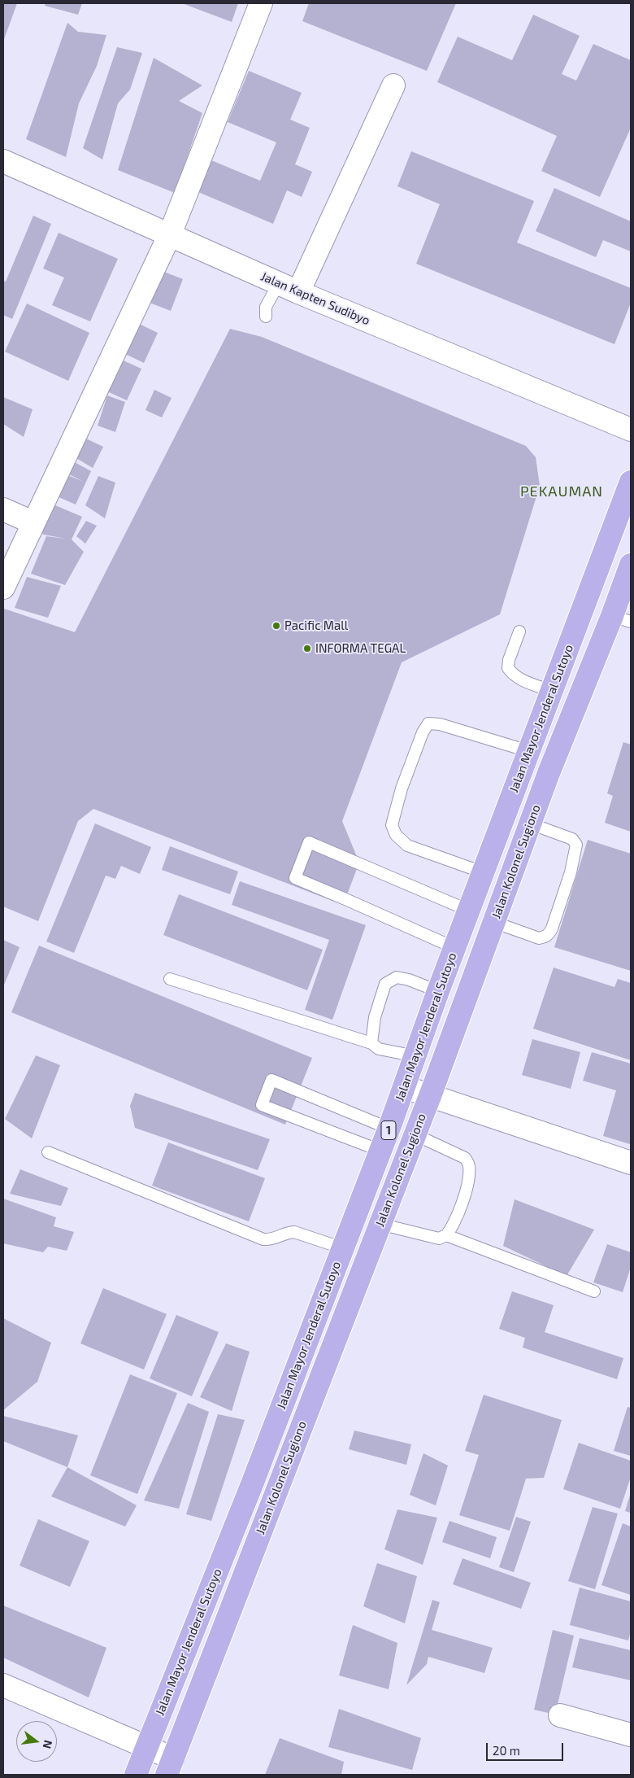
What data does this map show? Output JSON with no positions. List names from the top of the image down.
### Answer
{
  "streets": {
    "highway": ["Jalan Mayor Jenderal Sutoyo", "Jalan Kolonel Sugiono", "1"],
    "street": ["Jalan Kapten Sudibyo"]
  },
  "districts": ["PEKAUMAN"],
  "places": ["Pacific Mall", "INFORMA TEGAL"],
  "scale_bar": "20 m",
  "north": "right"
}
